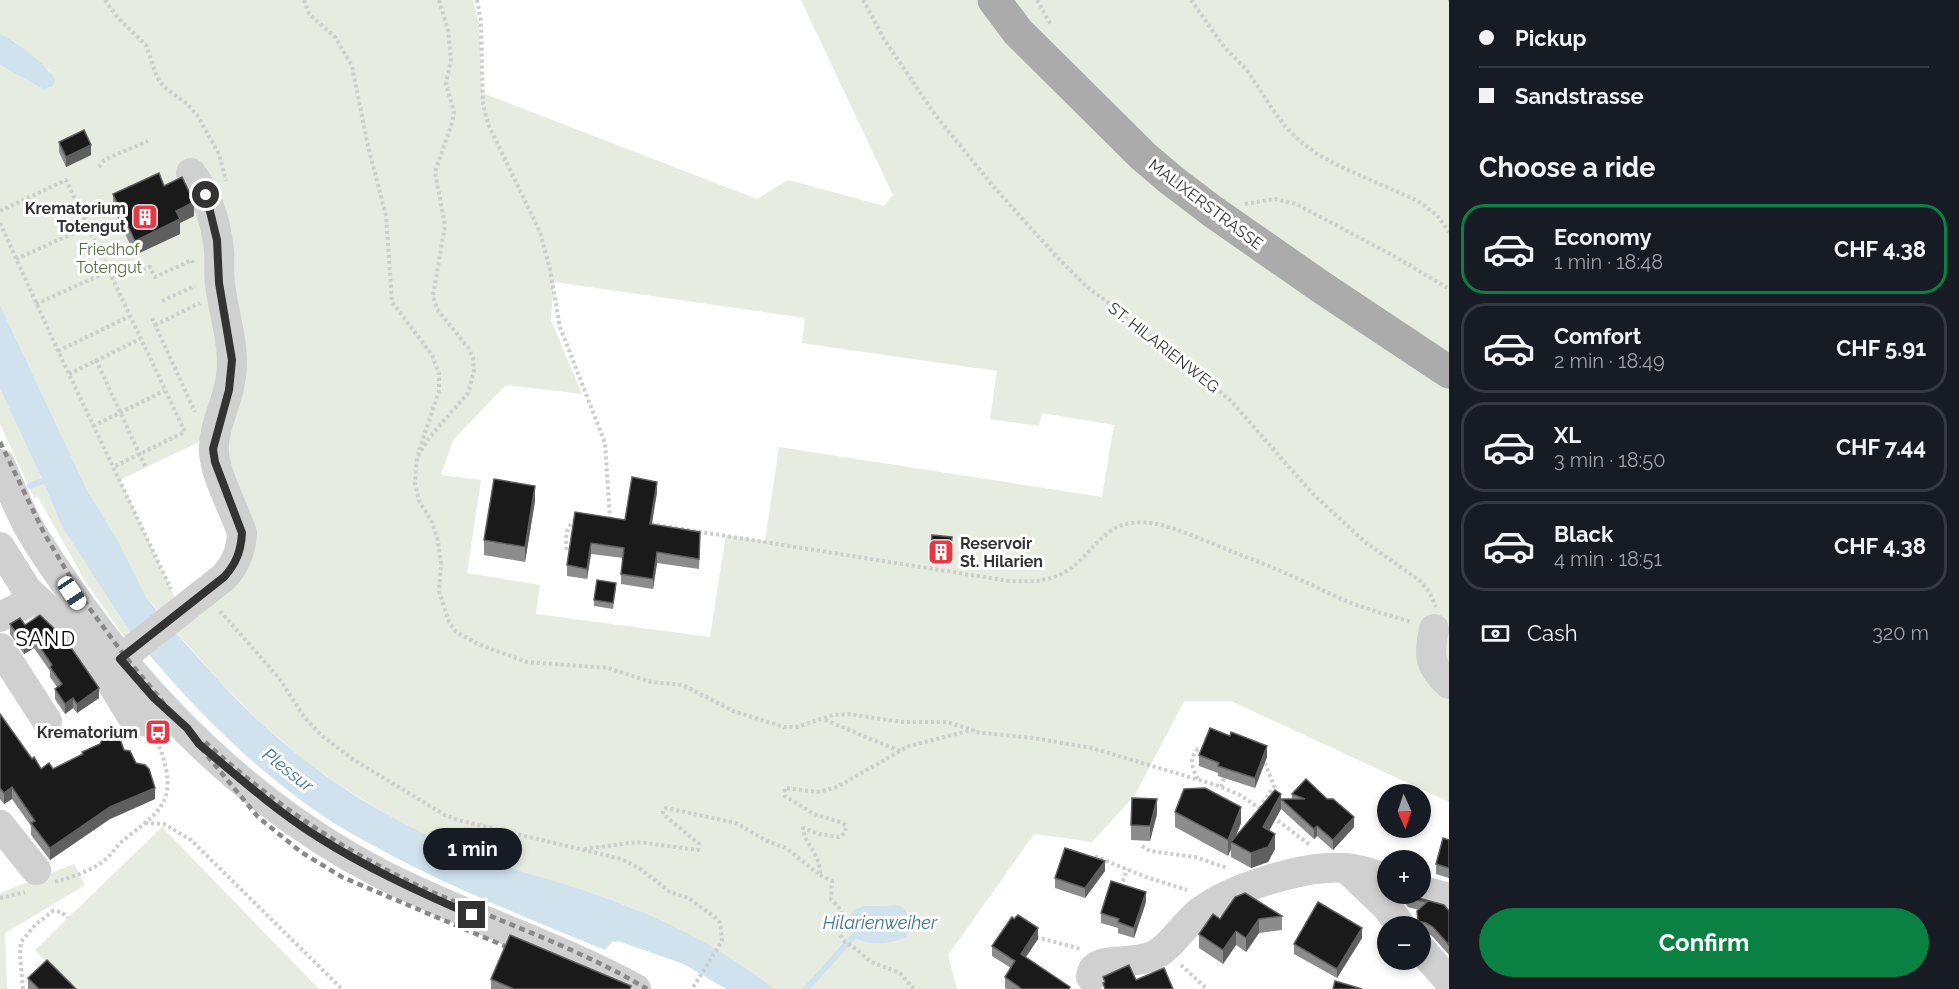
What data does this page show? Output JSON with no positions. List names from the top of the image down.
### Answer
{
  "streets": {
    "main road": ["MALIXERSTRASSE"],
    "path": ["ST. HILARIENWEG"]
  },
  "districts": ["SAND"],
  "water": ["Plessur", "Hilarienweiher"],
  "parks": ["Friedhof Totengut"],
  "places": {
    "building": ["Krematorium Totengut", "Reservoir St. Hilarien"],
    "bus stop": ["Krematorium"]
  },
  "north": "bottom",
  "page": {
    "banner": ["Pickup", "Sandstrasse"],
    "heading": "Choose a ride",
    "list": [
      {
        "name": "Economy",
        "note": "1 min · 18:48",
        "value": "CHF 4.38"
      },
      {
        "name": "Comfort",
        "note": "2 min · 18:49",
        "value": "CHF 5.91"
      },
      {
        "name": "XL",
        "note": "3 min · 18:50",
        "value": "CHF 7.44"
      },
      {
        "name": "Black",
        "note": "4 min · 18:51",
        "value": "CHF 4.38"
      }
    ],
    "pay": ["Cash", "320 m"],
    "map_buttons": ["+", "−"],
    "bubble": "1 min",
    "buttons": "Confirm"
  }
}
